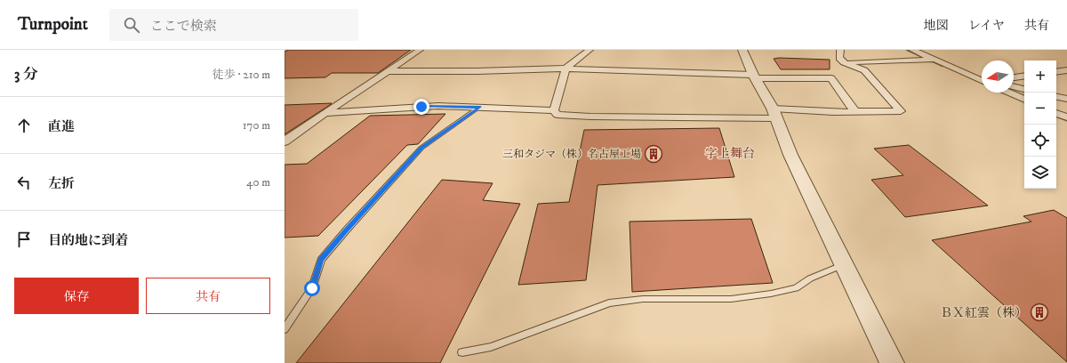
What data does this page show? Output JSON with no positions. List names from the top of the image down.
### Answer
{
  "districts": ["字上舞台"],
  "places": {
    "building": ["三和タジマ（株）名古屋工場", "ＢＸ紅雲（株）"]
  },
  "north": "left",
  "page": {
    "header": "Turnpoint",
    "search": "ここで検索",
    "nav": ["地図", "レイヤ", "共有"],
    "heading": ["3 分", "徒歩 · 210 m"],
    "map_buttons": ["+", "−"],
    "list": [
      ["直進", "170 m"],
      ["左折", "40 m"],
      "目的地に到着"
    ],
    "buttons": ["保存", "共有"]
  }
}
